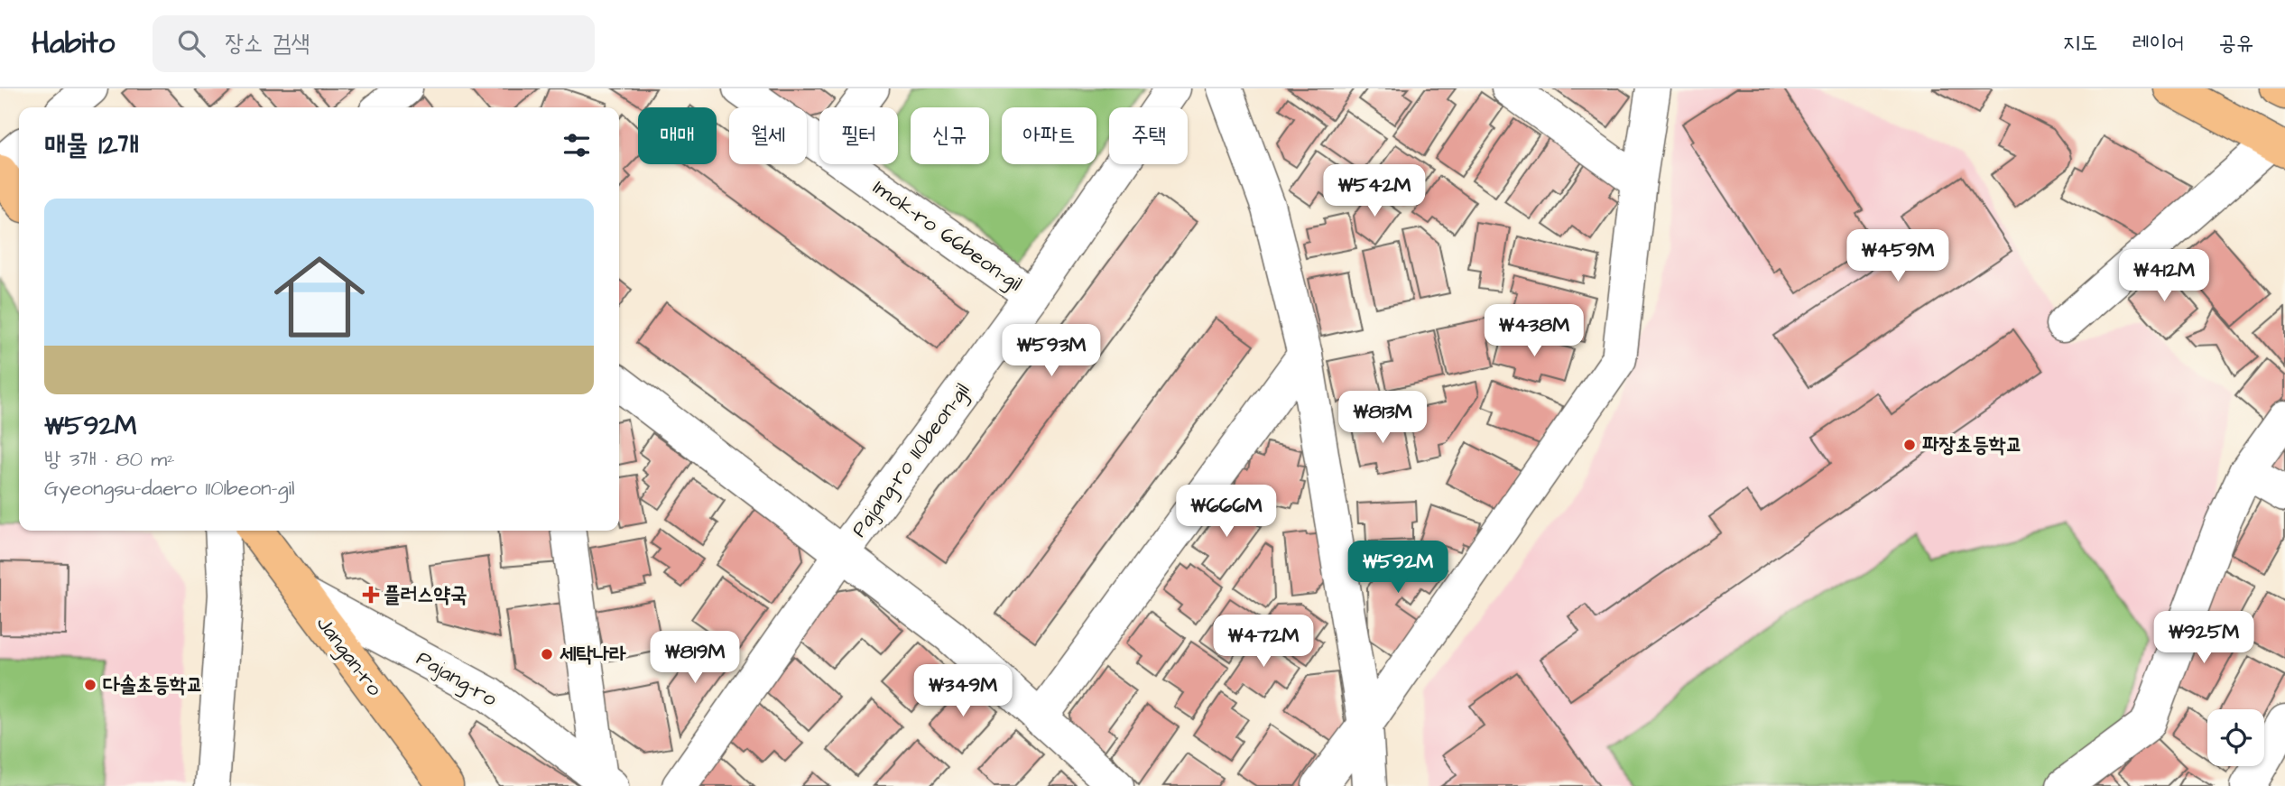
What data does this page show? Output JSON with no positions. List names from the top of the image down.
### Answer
{
  "streets": {
    "main road": ["Jangan-ro"],
    "street": ["Imok-ro 66beon-gil", "Pajang-ro 110beon-gil", "Pajang-ro"]
  },
  "crossings": [
    ["Imok-ro 66beon-gil", "Pajang-ro 110beon-gil"],
    ["Jangan-ro", "Pajang-ro"]
  ],
  "places": {
    "other": ["파장초등학교", "세탁나라", "다솔초등학교"],
    "health": ["플러스약국"]
  },
  "page": {
    "header": "Habito",
    "search": "장소 검색",
    "nav": ["지도", "레이어", "공유"],
    "chip": [
      "매매",
      "월세",
      "필터",
      "신규",
      "아파트",
      "주택"
    ],
    "heading": "매물 12개",
    "price": [
      "₩542M",
      "₩459M",
      "₩412M",
      "₩438M",
      "₩593M",
      "₩813M",
      "₩666M",
      "₩592M",
      "₩925M",
      "₩472M",
      "₩819M",
      "₩349M"
    ],
    "list": [
      {
        "name": "₩592M",
        "note": "방 3개 · 80 m² · Gyeongsu-daero 1101beon-gil"
      }
    ]
  }
}
